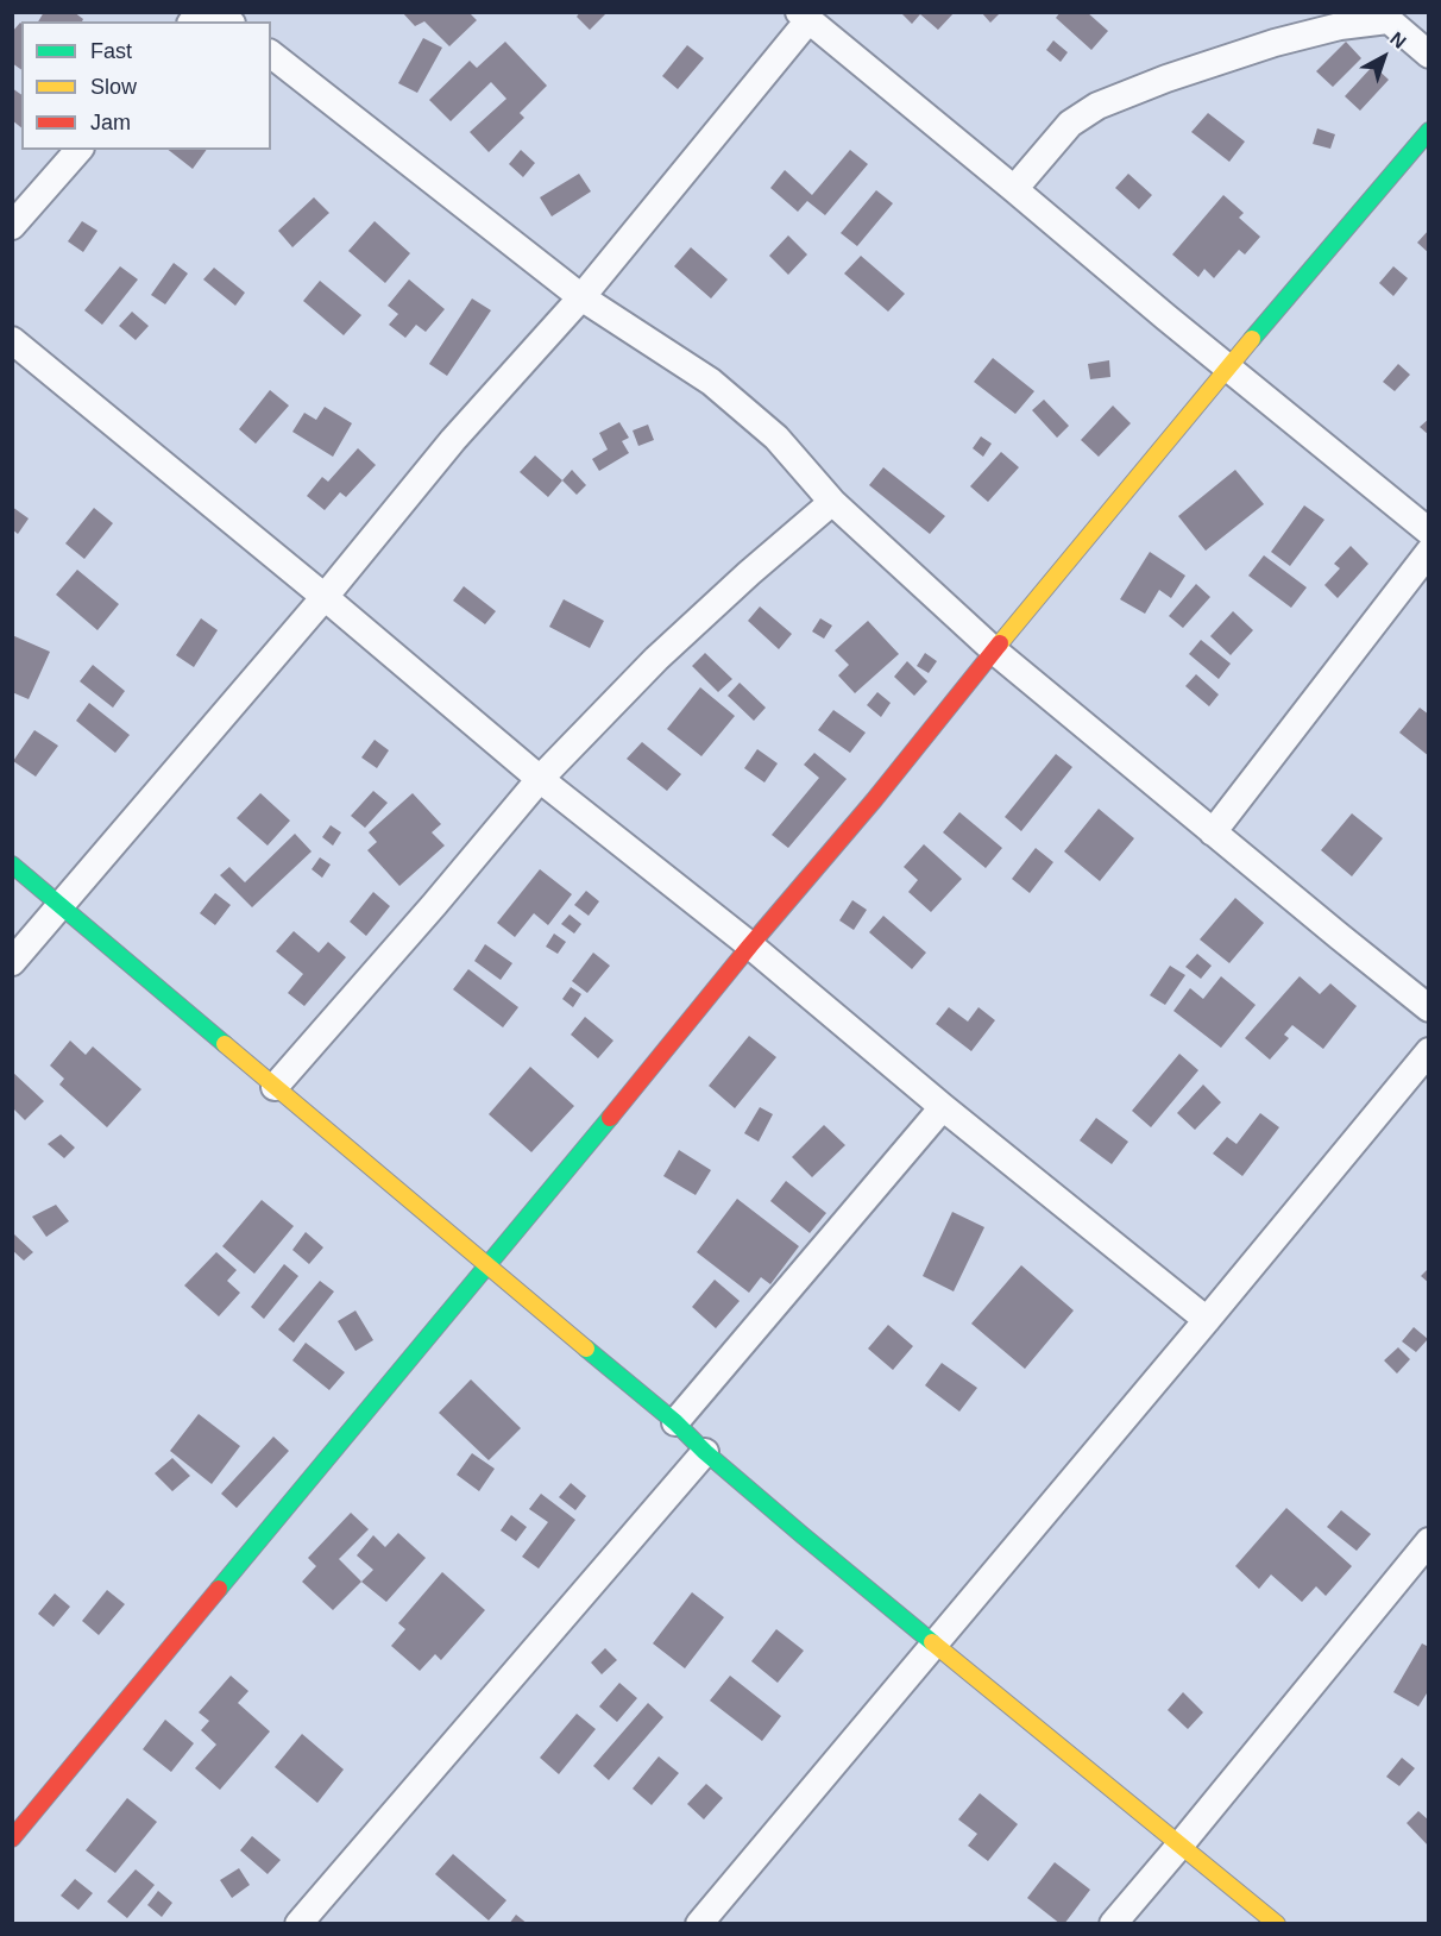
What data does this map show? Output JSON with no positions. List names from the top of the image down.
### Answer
{
  "legend": ["Fast", "Slow", "Jam"],
  "north": "top right"
}
